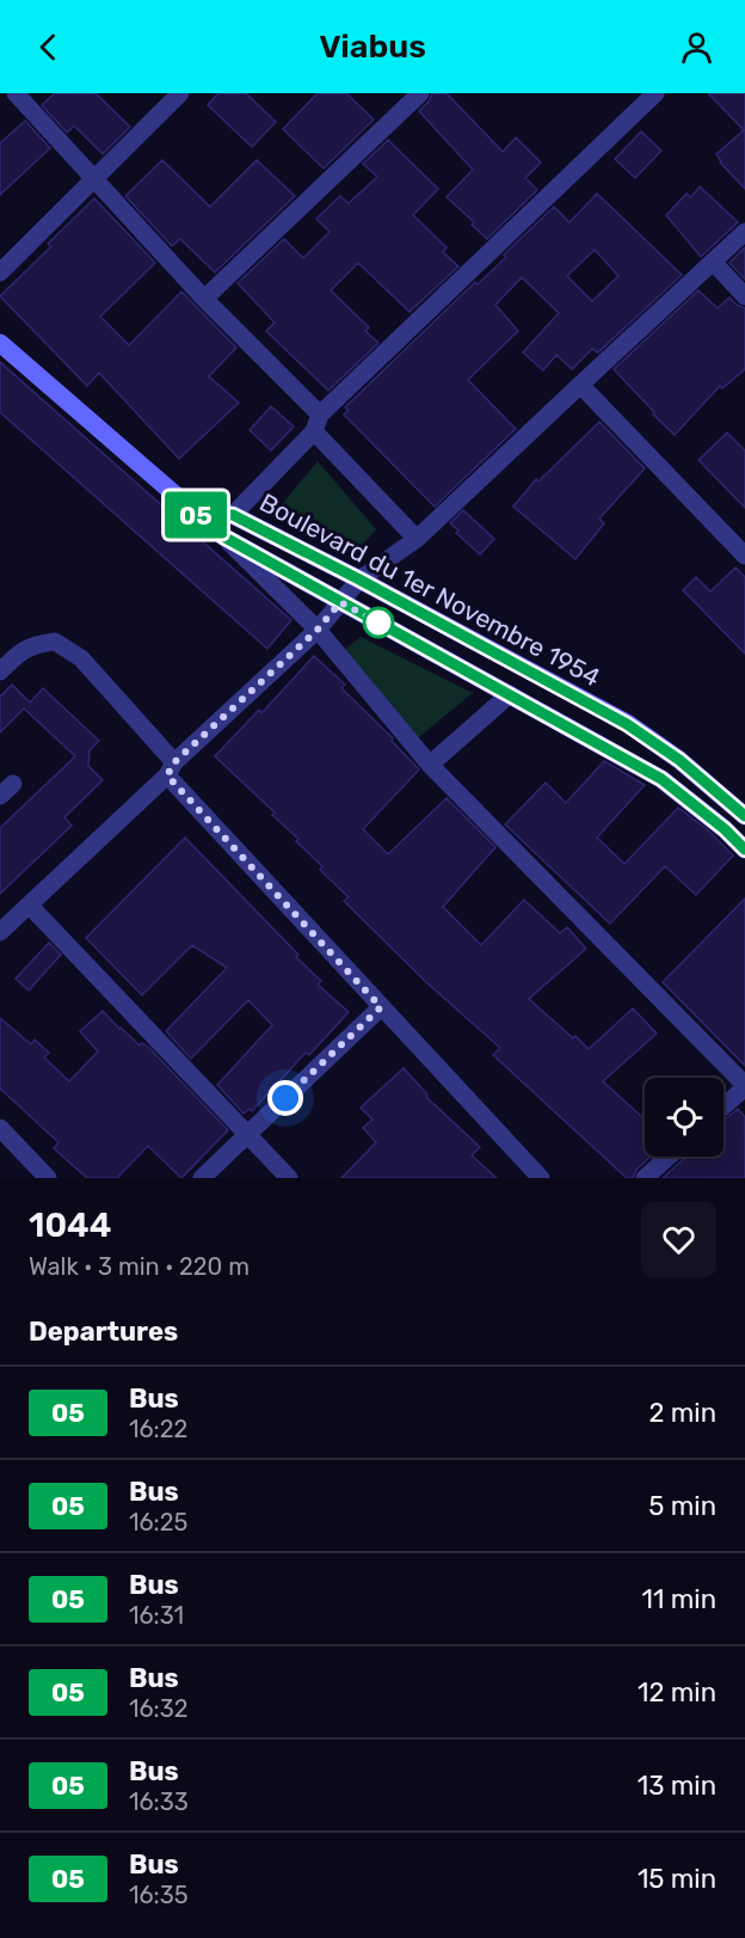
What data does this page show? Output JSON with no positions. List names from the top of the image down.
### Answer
{
  "streets": {
    "main road": ["Boulevard du 1er Novembre 1954"]
  },
  "lines": ["bus line 05"],
  "page": {
    "header": "Viabus",
    "on_map": "05",
    "heading": [
      ["1044", "Walk · 3 min · 220 m"],
      "Departures"
    ],
    "list": [
      {
        "mark": "05",
        "name": "Bus",
        "note": "16:22",
        "value": "2 min"
      },
      {
        "mark": "05",
        "name": "Bus",
        "note": "16:25",
        "value": "5 min"
      },
      {
        "mark": "05",
        "name": "Bus",
        "note": "16:31",
        "value": "11 min"
      },
      {
        "mark": "05",
        "name": "Bus",
        "note": "16:32",
        "value": "12 min"
      },
      {
        "mark": "05",
        "name": "Bus",
        "note": "16:33",
        "value": "13 min"
      },
      {
        "mark": "05",
        "name": "Bus",
        "note": "16:35",
        "value": "15 min"
      }
    ]
  }
}
